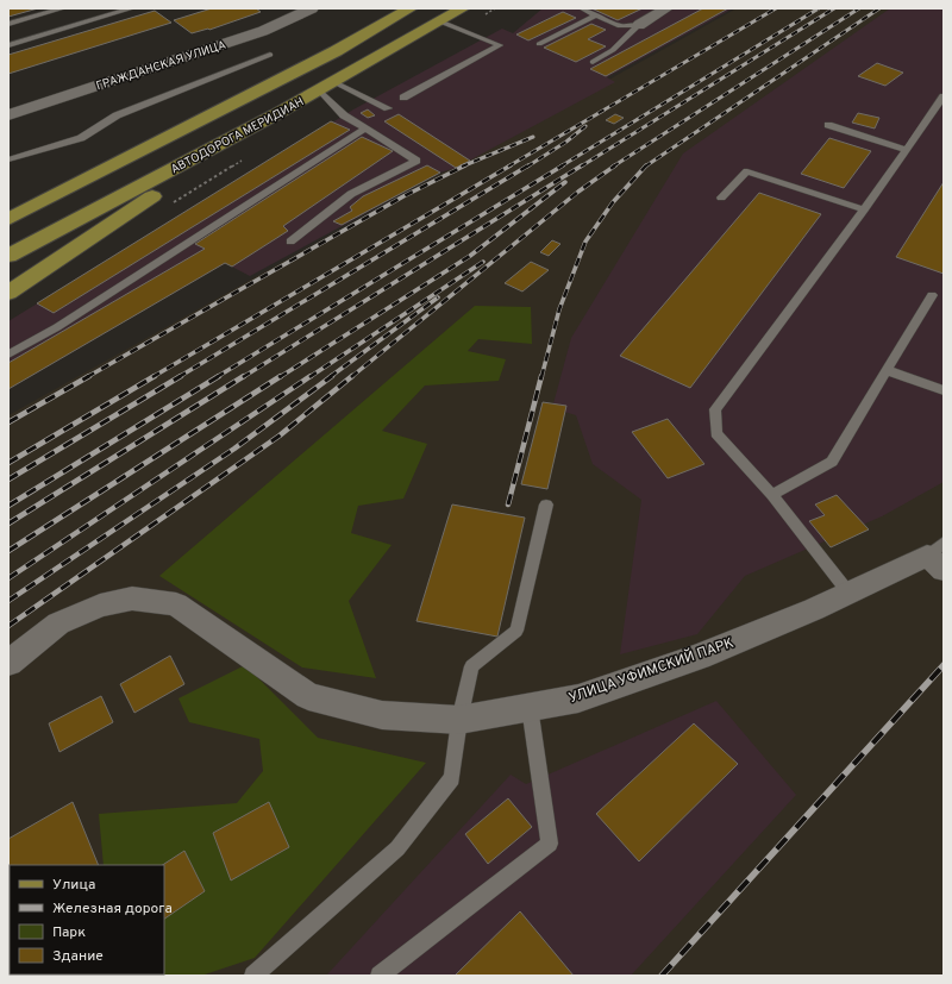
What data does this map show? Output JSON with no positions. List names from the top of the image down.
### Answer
{
  "streets": {
    "main road": ["АВТОДОРОГА МЕРИДИАН"],
    "street": ["ГРАЖДАНСКАЯ УЛИЦА", "УЛИЦА УФИМСКИЙ ПАРК"]
  },
  "legend": [
    "Улица",
    "Железная дорога",
    "Парк",
    "Здание"
  ]
}
